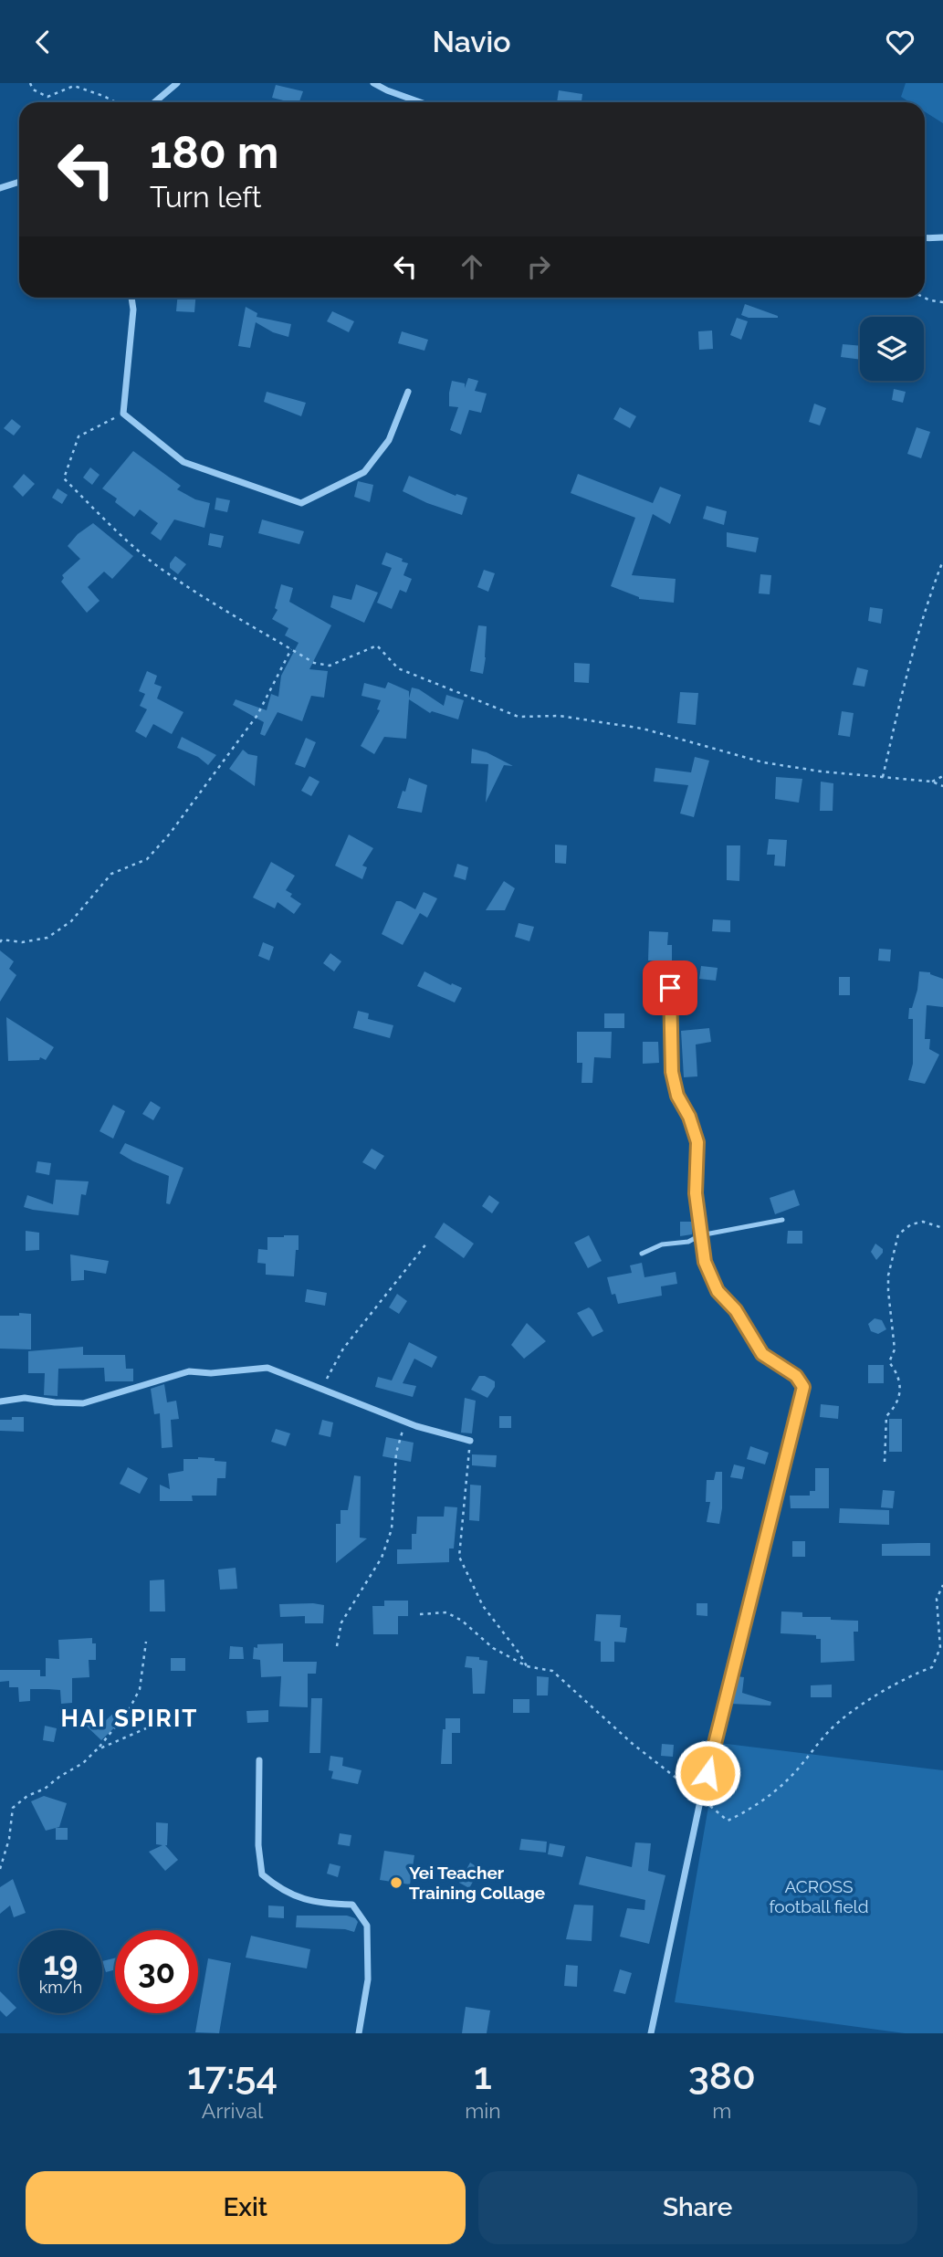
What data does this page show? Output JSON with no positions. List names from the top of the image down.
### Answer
{
  "districts": ["HAI SPIRIT"],
  "parks": ["ACROSS football field"],
  "places": ["Yei Teacher Training Collage"],
  "page": {
    "header": "Navio",
    "turn": ["180 m", "Turn left"],
    "speed": "19 km/h",
    "limit": "30",
    "eta": [
      "17:54",
      "Arrival",
      "1",
      "min",
      "380",
      "m"
    ],
    "buttons": ["Exit", "Share"]
  }
}
